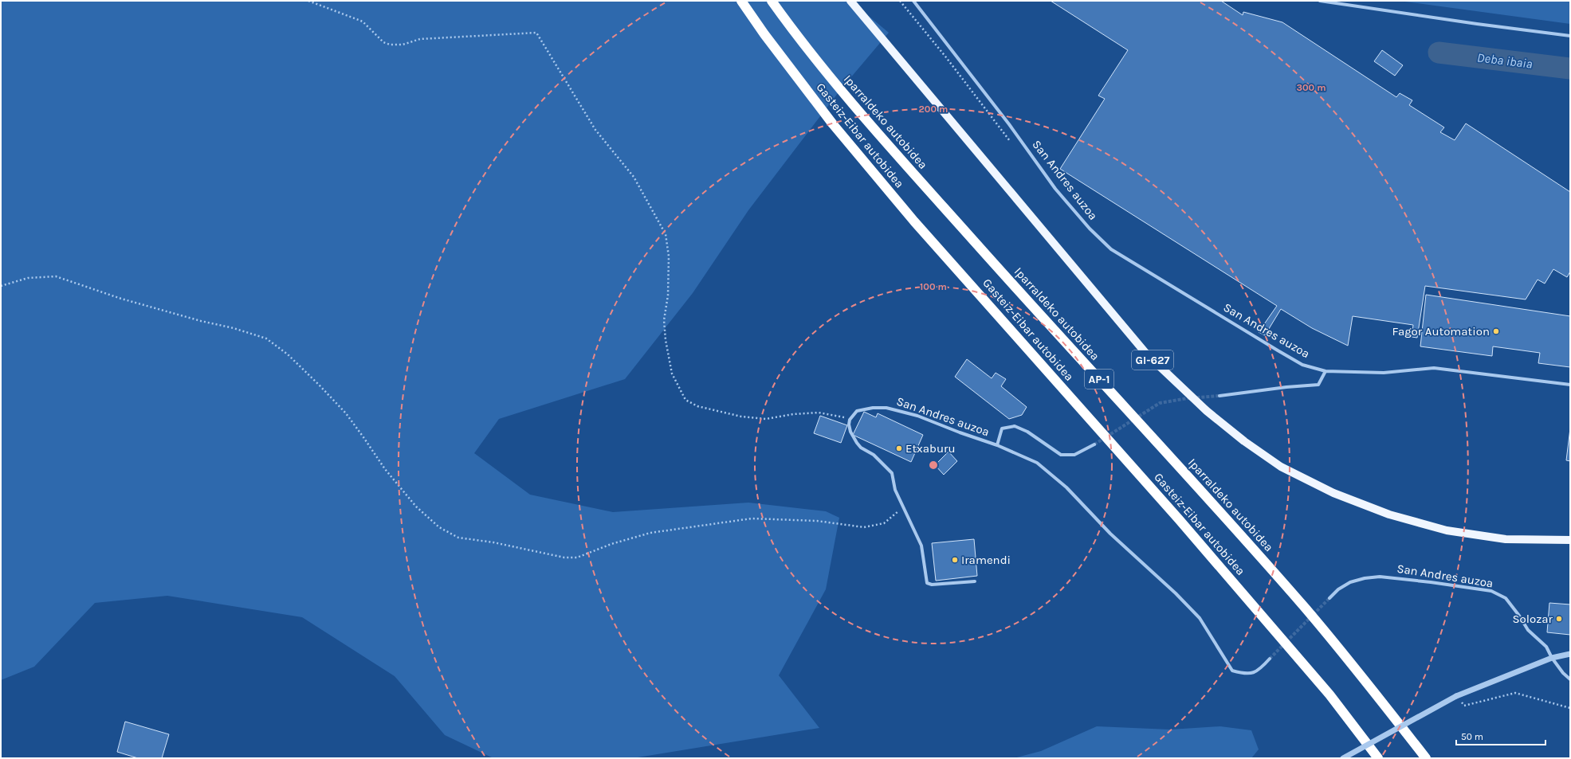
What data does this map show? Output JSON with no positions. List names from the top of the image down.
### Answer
{
  "streets": {
    "highway": ["Iparraldeko autobidea", "Gasteiz-Eibar autobidea", "AP-1"],
    "main road": ["GI-627"],
    "street": ["San Andres auzoa"]
  },
  "water": ["Deba ibaia"],
  "places": [
    "Fagor Automation",
    "Etxaburu",
    "Iramendi",
    "Solozar"
  ],
  "scale_bar": "50 m",
  "rings": ["300 m", "200 m", "100 m"]
}
